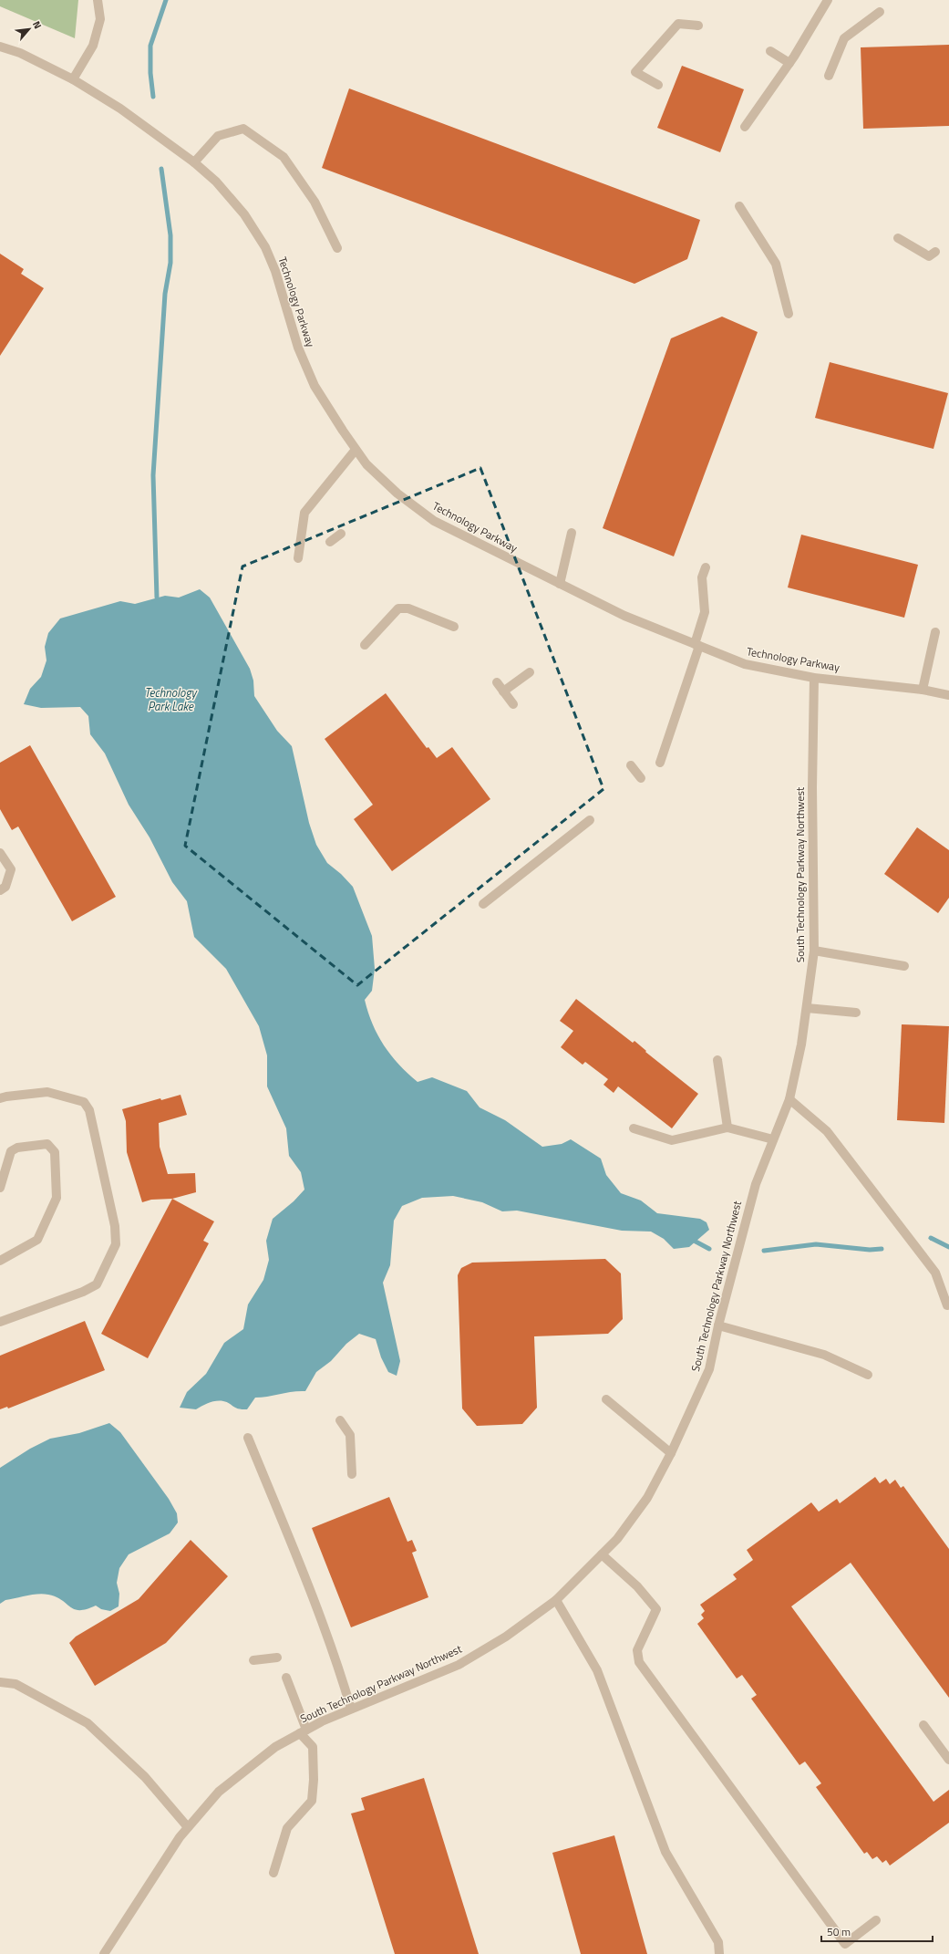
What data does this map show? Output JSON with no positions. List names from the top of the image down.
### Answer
{
  "streets": {
    "street": ["Technology Parkway", "South Technology Parkway Northwest"]
  },
  "crossings": [
    ["Technology Parkway", "South Technology Parkway Northwest"]
  ],
  "water": ["Technology Park Lake"],
  "scale_bar": "50 m",
  "north": "top right"
}
